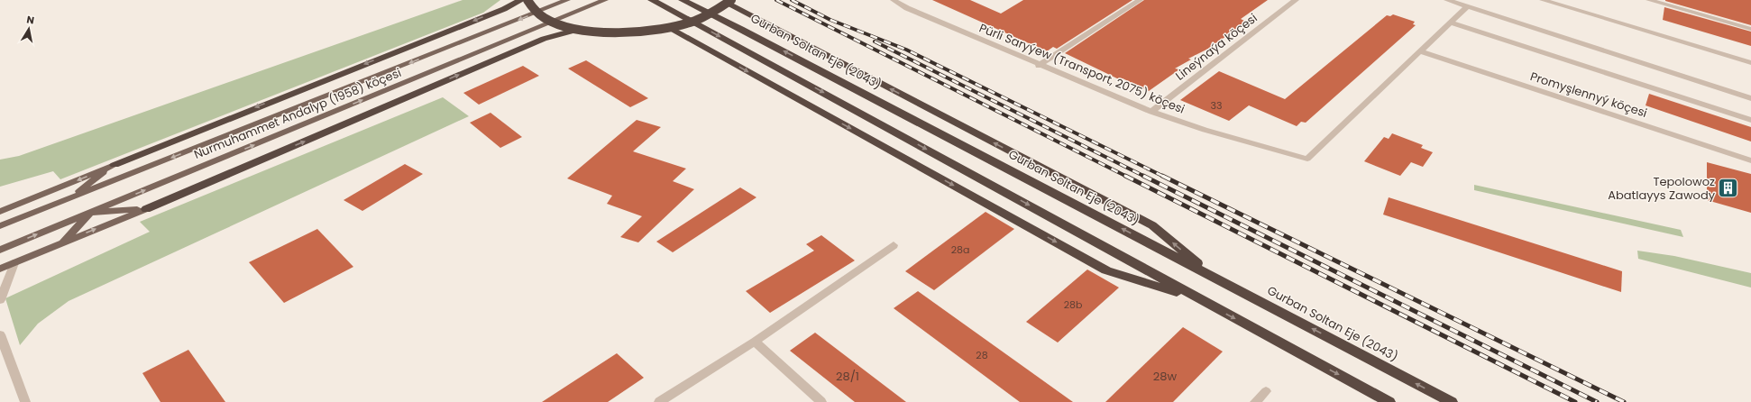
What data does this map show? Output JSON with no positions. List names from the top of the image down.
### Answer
{
  "streets": {
    "highway": ["Gurban Soltan Eje (2043)"],
    "main road": ["Nurmuhammet Andalyp (1958) köçesi"],
    "street": ["Lineýnaýa köçesi", "Pürli Saryýew (Transport, 2075) köçesi", "Promyşlennyý köçesi"]
  },
  "crossings": [
    ["Lineýnaýa köçesi", "Pürli Saryýew (Transport, 2075) köçesi"],
    ["Pürli Saryýew (Transport, 2075) köçesi", "Promyşlennyý köçesi"]
  ],
  "places": {
    "building": ["Tepolowoz Abatlayys Zawody"]
  },
  "house_numbers": [
    "33",
    "28a",
    "28b",
    "28",
    "28/1",
    "28w"
  ],
  "north": "top"
}
